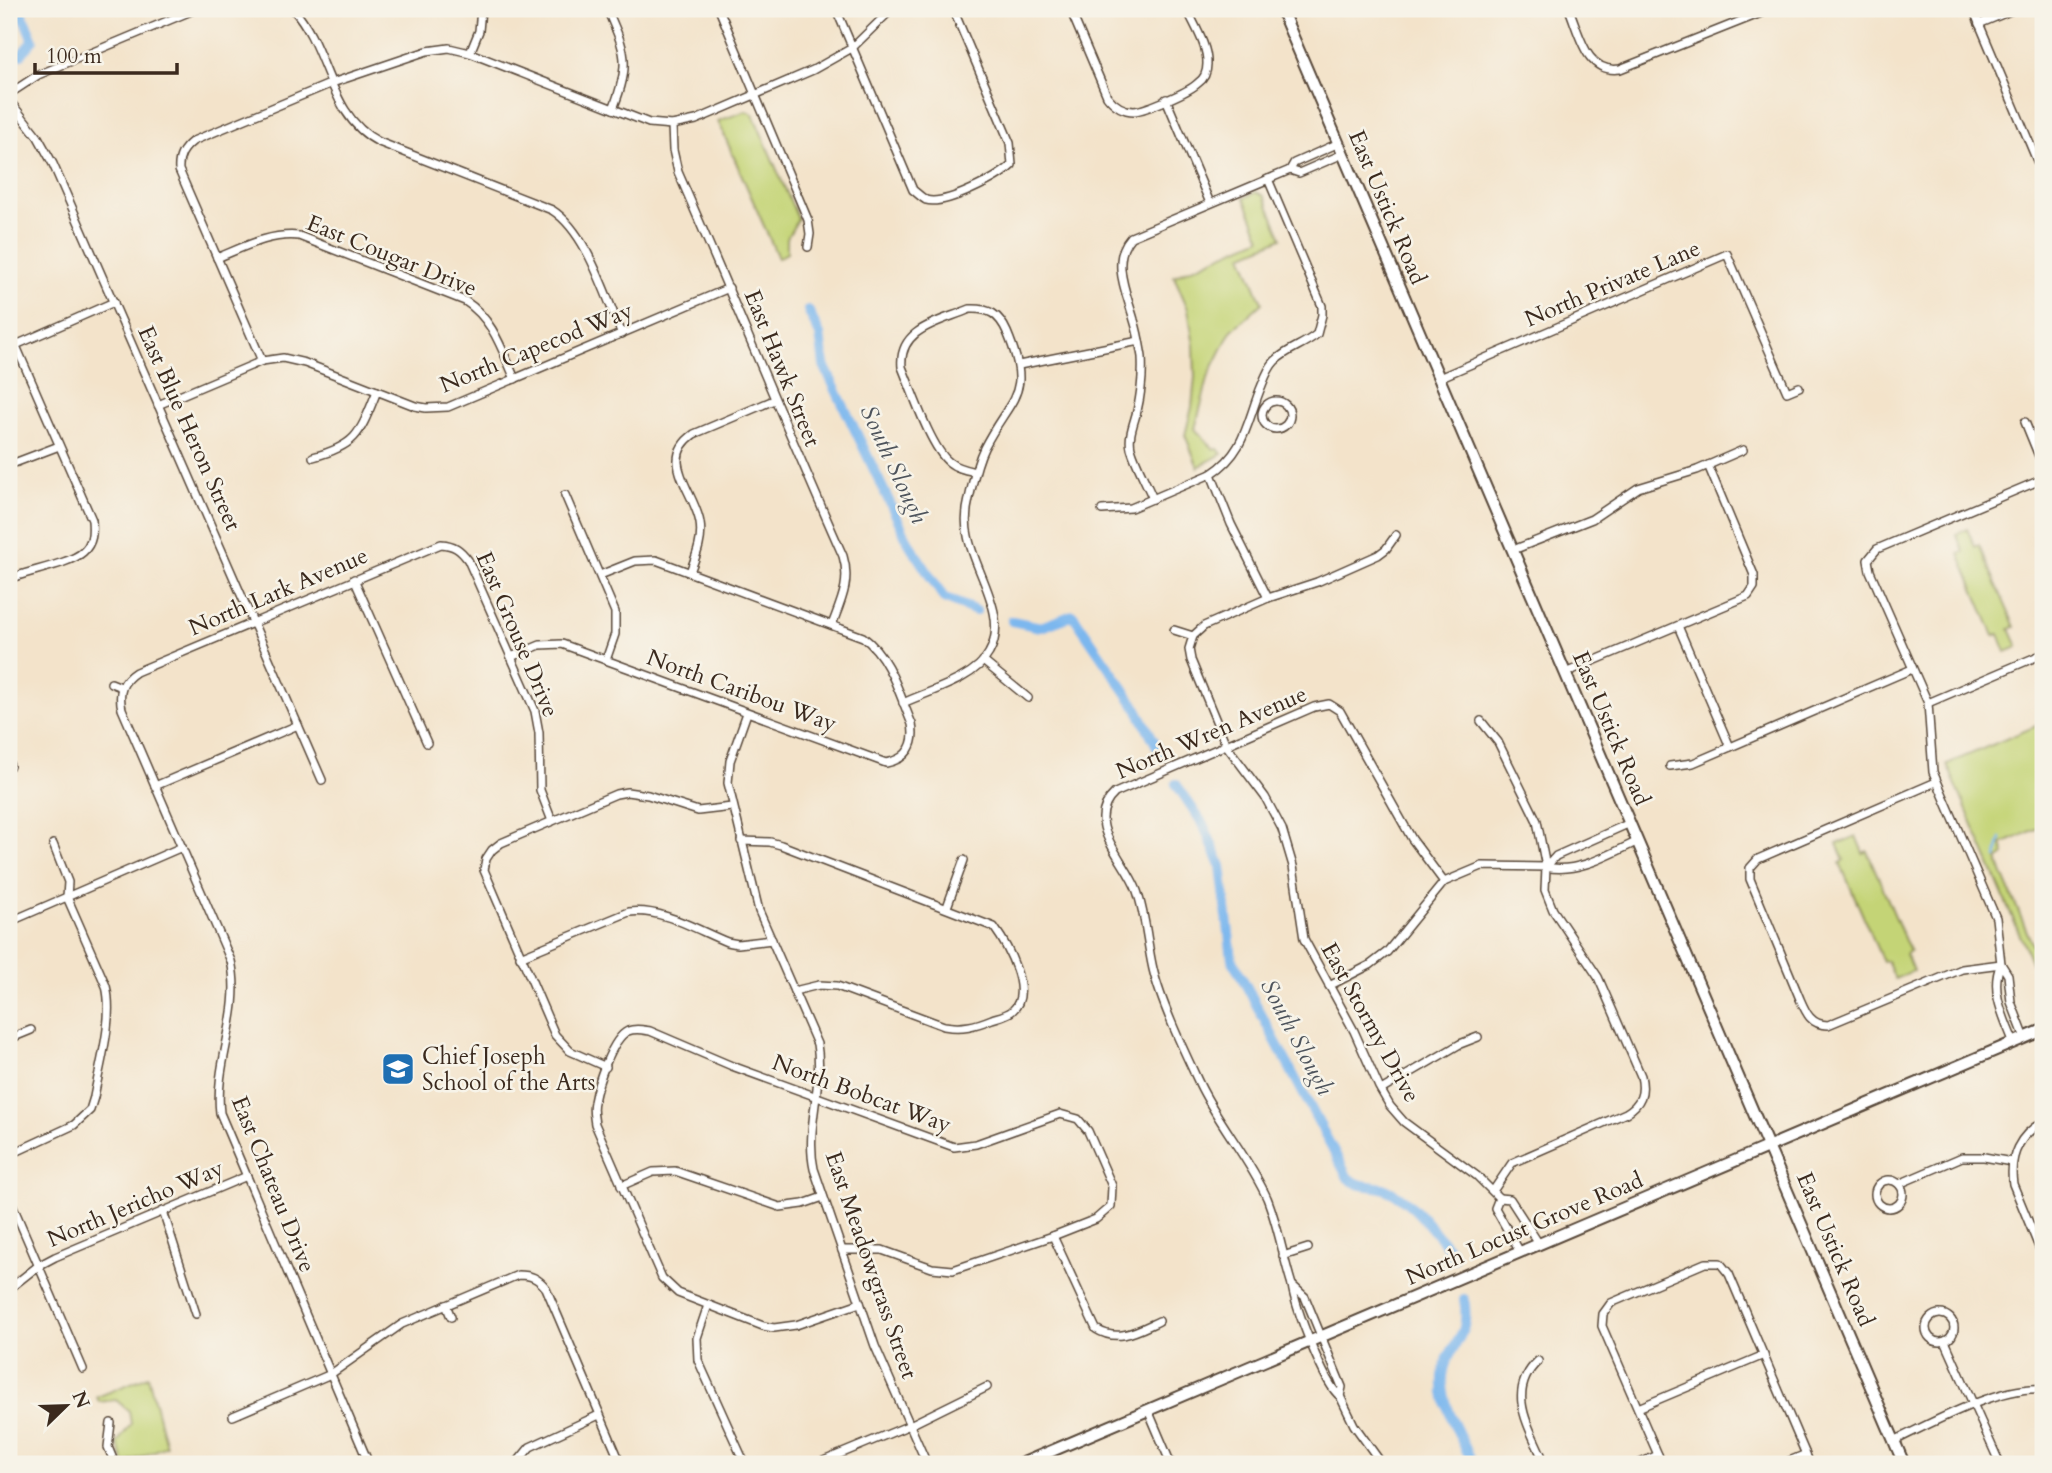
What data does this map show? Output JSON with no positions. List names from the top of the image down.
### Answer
{
  "streets": {
    "main road": ["East Ustick Road", "North Locust Grove Road"],
    "street": [
      "East Cougar Drive",
      "North Private Lane",
      "North Capecod Way",
      "East Hawk Street",
      "East Blue Heron Street",
      "North Lark Avenue",
      "East Grouse Drive",
      "North Caribou Way",
      "North Wren Avenue",
      "East Stormy Drive",
      "North Bobcat Way",
      "East Chateau Drive",
      "North Jericho Way",
      "East Meadowgrass Street"
    ]
  },
  "crossings": [
    ["East Ustick Road", "North Private Lane"],
    ["East Ustick Road", "North Locust Grove Road"],
    ["East Cougar Drive", "North Capecod Way"],
    ["North Capecod Way", "East Hawk Street"],
    ["North Capecod Way", "East Blue Heron Street"],
    ["East Blue Heron Street", "North Lark Avenue"],
    ["North Lark Avenue", "East Grouse Drive"],
    ["North Lark Avenue", "East Chateau Drive"],
    ["East Grouse Drive", "North Caribou Way"],
    ["North Caribou Way", "East Meadowgrass Street"],
    ["North Wren Avenue", "East Stormy Drive"],
    ["East Stormy Drive", "North Locust Grove Road"],
    ["North Bobcat Way", "East Meadowgrass Street"],
    ["East Chateau Drive", "North Jericho Way"]
  ],
  "water": ["South Slough"],
  "places": {
    "school or university": ["Chief Joseph School of the Arts"]
  },
  "scale_bar": "100 m",
  "north": "top right"
}
